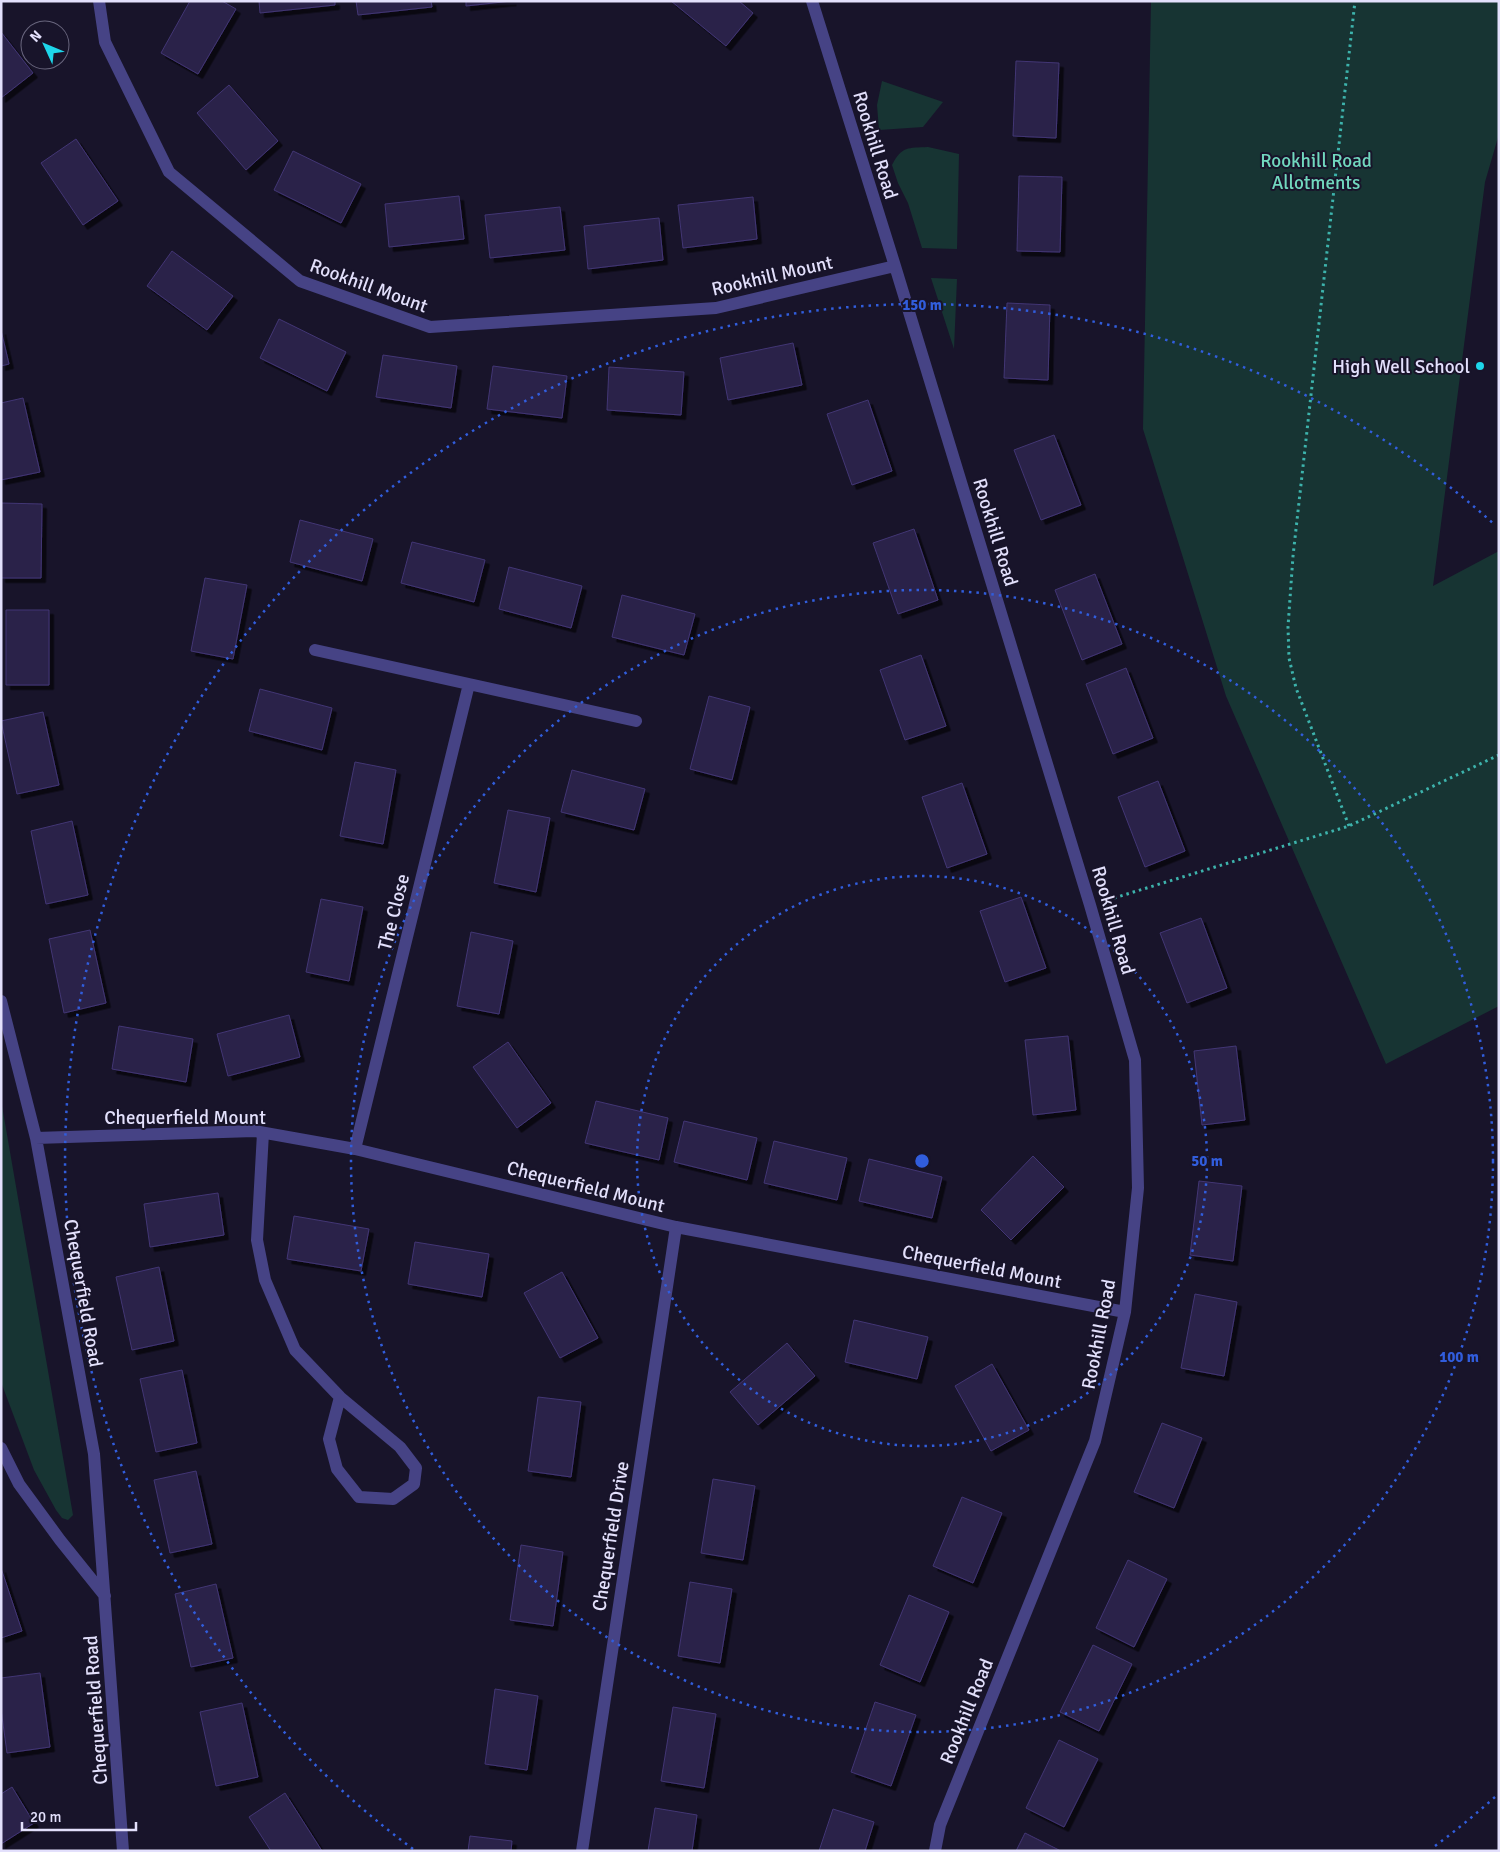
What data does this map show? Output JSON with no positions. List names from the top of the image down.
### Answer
{
  "streets": {
    "street": [
      "Rookhill Road",
      "Rookhill Mount",
      "The Close",
      "Chequerfield Mount",
      "Chequerfield Road",
      "Chequerfield Drive"
    ]
  },
  "crossings": [
    ["Rookhill Road", "Rookhill Mount"],
    ["Rookhill Road", "Chequerfield Mount"],
    ["The Close", "Chequerfield Mount"],
    ["Chequerfield Mount", "Chequerfield Road"],
    ["Chequerfield Mount", "Chequerfield Drive"]
  ],
  "parks": ["Rookhill Road Allotments"],
  "places": ["High Well School"],
  "scale_bar": "20 m",
  "north": "top left",
  "rings": ["150 m", "50 m", "100 m"]
}
